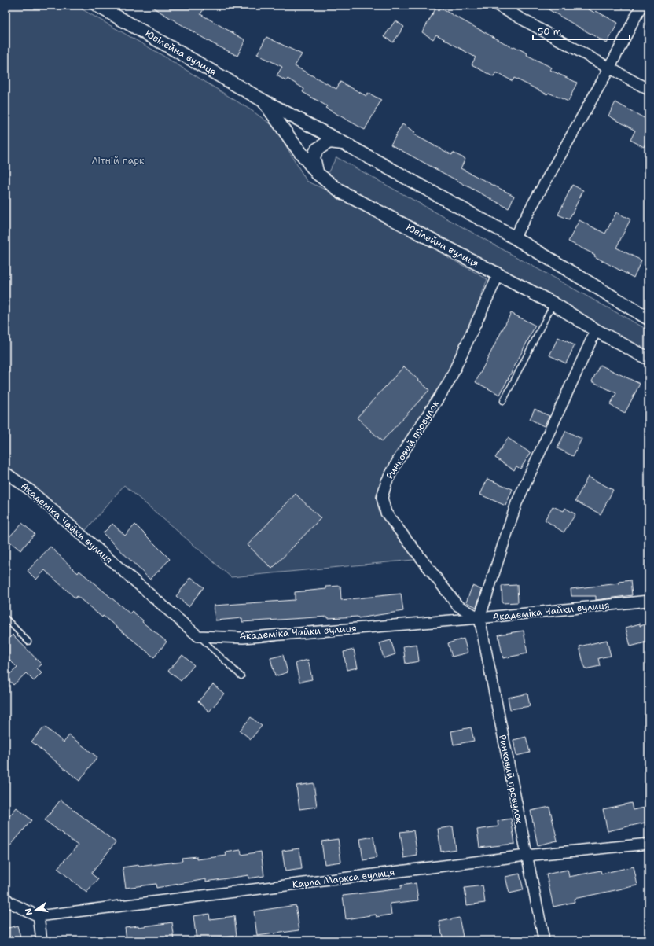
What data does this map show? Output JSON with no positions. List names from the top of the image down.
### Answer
{
  "streets": {
    "street": [
      "Ювілейна вулиця",
      "Ринковий провулок",
      "Академіка Чайки вулиця",
      "Карла Маркса вулиця"
    ]
  },
  "crossings": [
    ["Ювілейна вулиця", "Ринковий провулок"],
    ["Ринковий провулок", "Академіка Чайки вулиця"],
    ["Ринковий провулок", "Карла Маркса вулиця"]
  ],
  "parks": ["Літній парк"],
  "scale_bar": "50 m",
  "north": "left"
}
